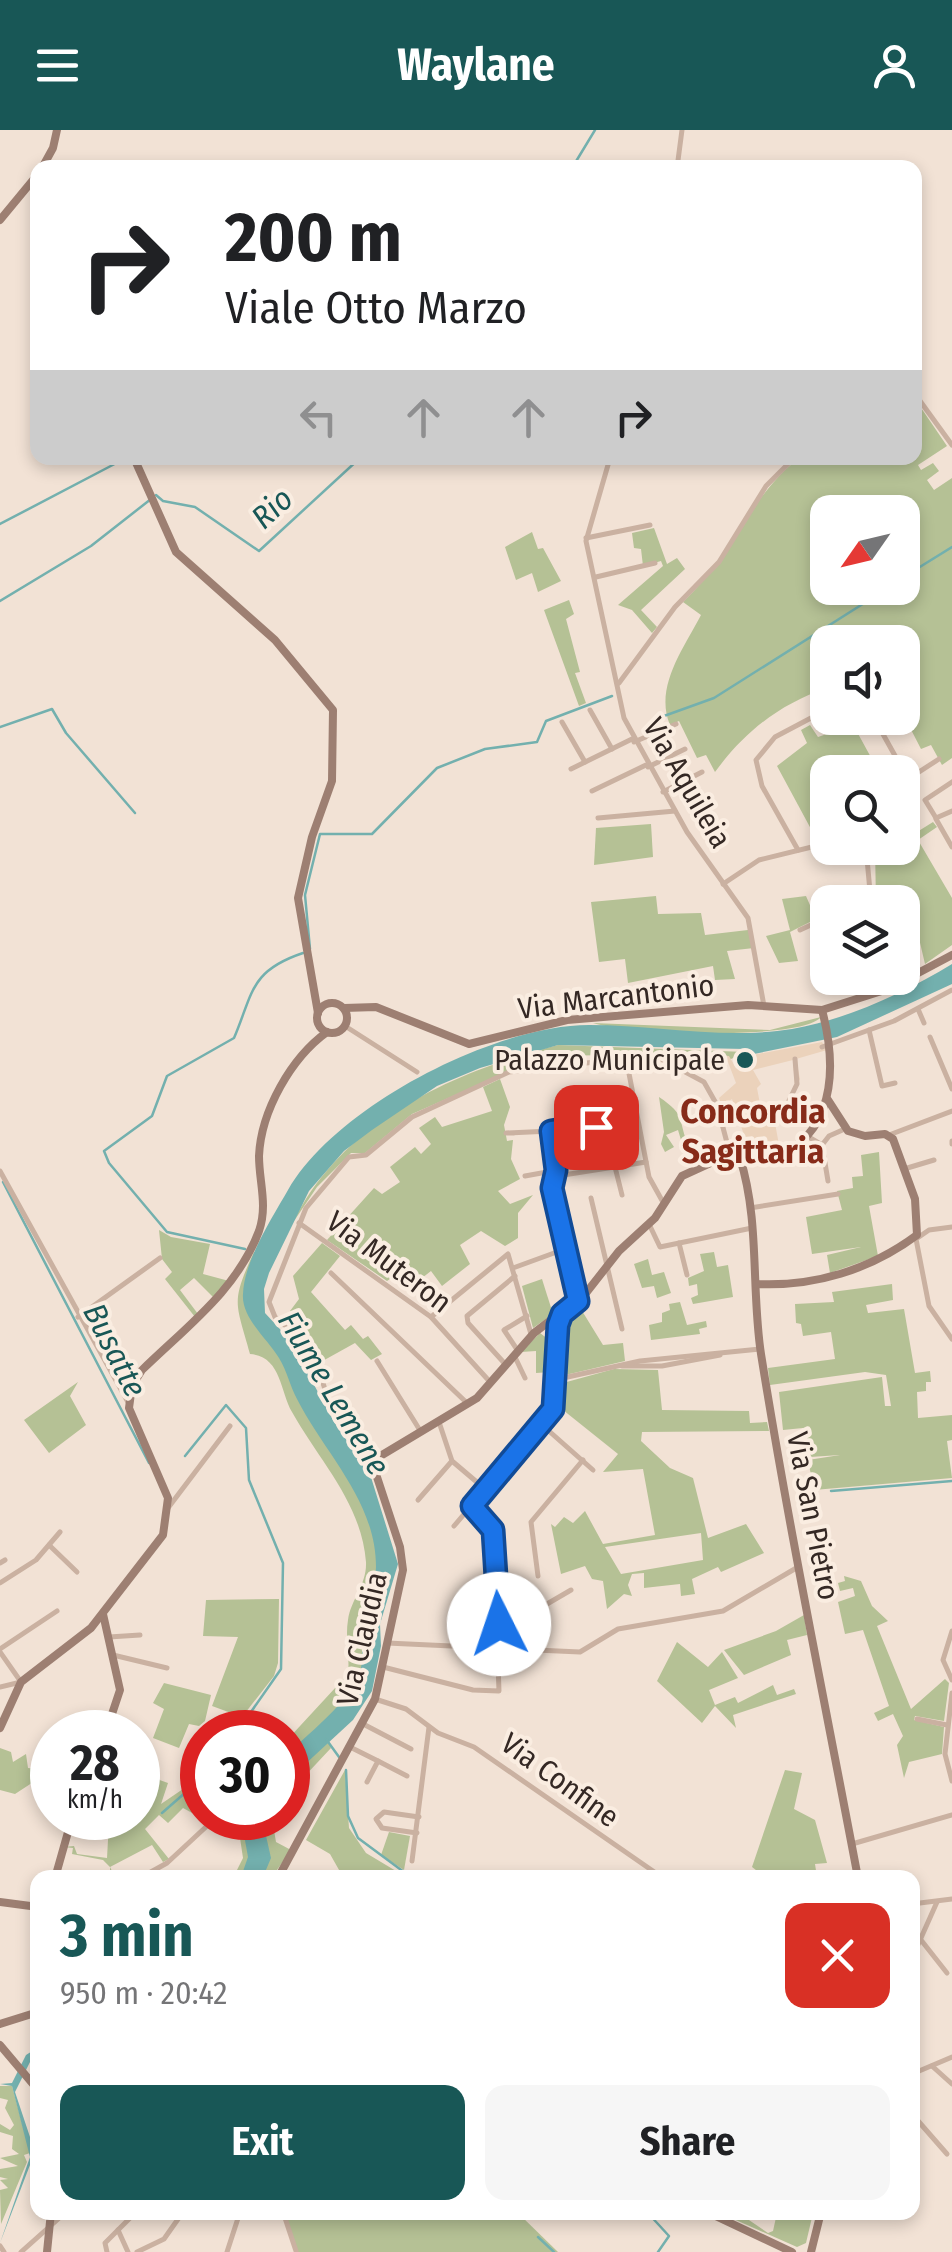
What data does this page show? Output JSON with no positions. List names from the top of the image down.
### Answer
{
  "streets": {
    "street": [
      "Via Aquileia",
      "Via Marcantonio",
      "Via Muteron",
      "Via San Pietro",
      "Via Claudia",
      "Via Confine"
    ]
  },
  "crossings": [
    ["Via Aquileia", "Via Marcantonio"],
    ["Via Claudia", "Via Confine"]
  ],
  "districts": ["Concordia Sagittaria"],
  "water": ["Rio", "Busatte", "Fiume Lemene"],
  "places": ["Palazzo Municipale"],
  "north": "bottom left",
  "page": {
    "header": "Waylane",
    "turn": ["200 m", "Viale Otto Marzo"],
    "speed": "28 km/h",
    "limit": "30",
    "heading": ["3 min", "950 m · 20:42"],
    "buttons": ["Exit", "Share"]
  }
}
